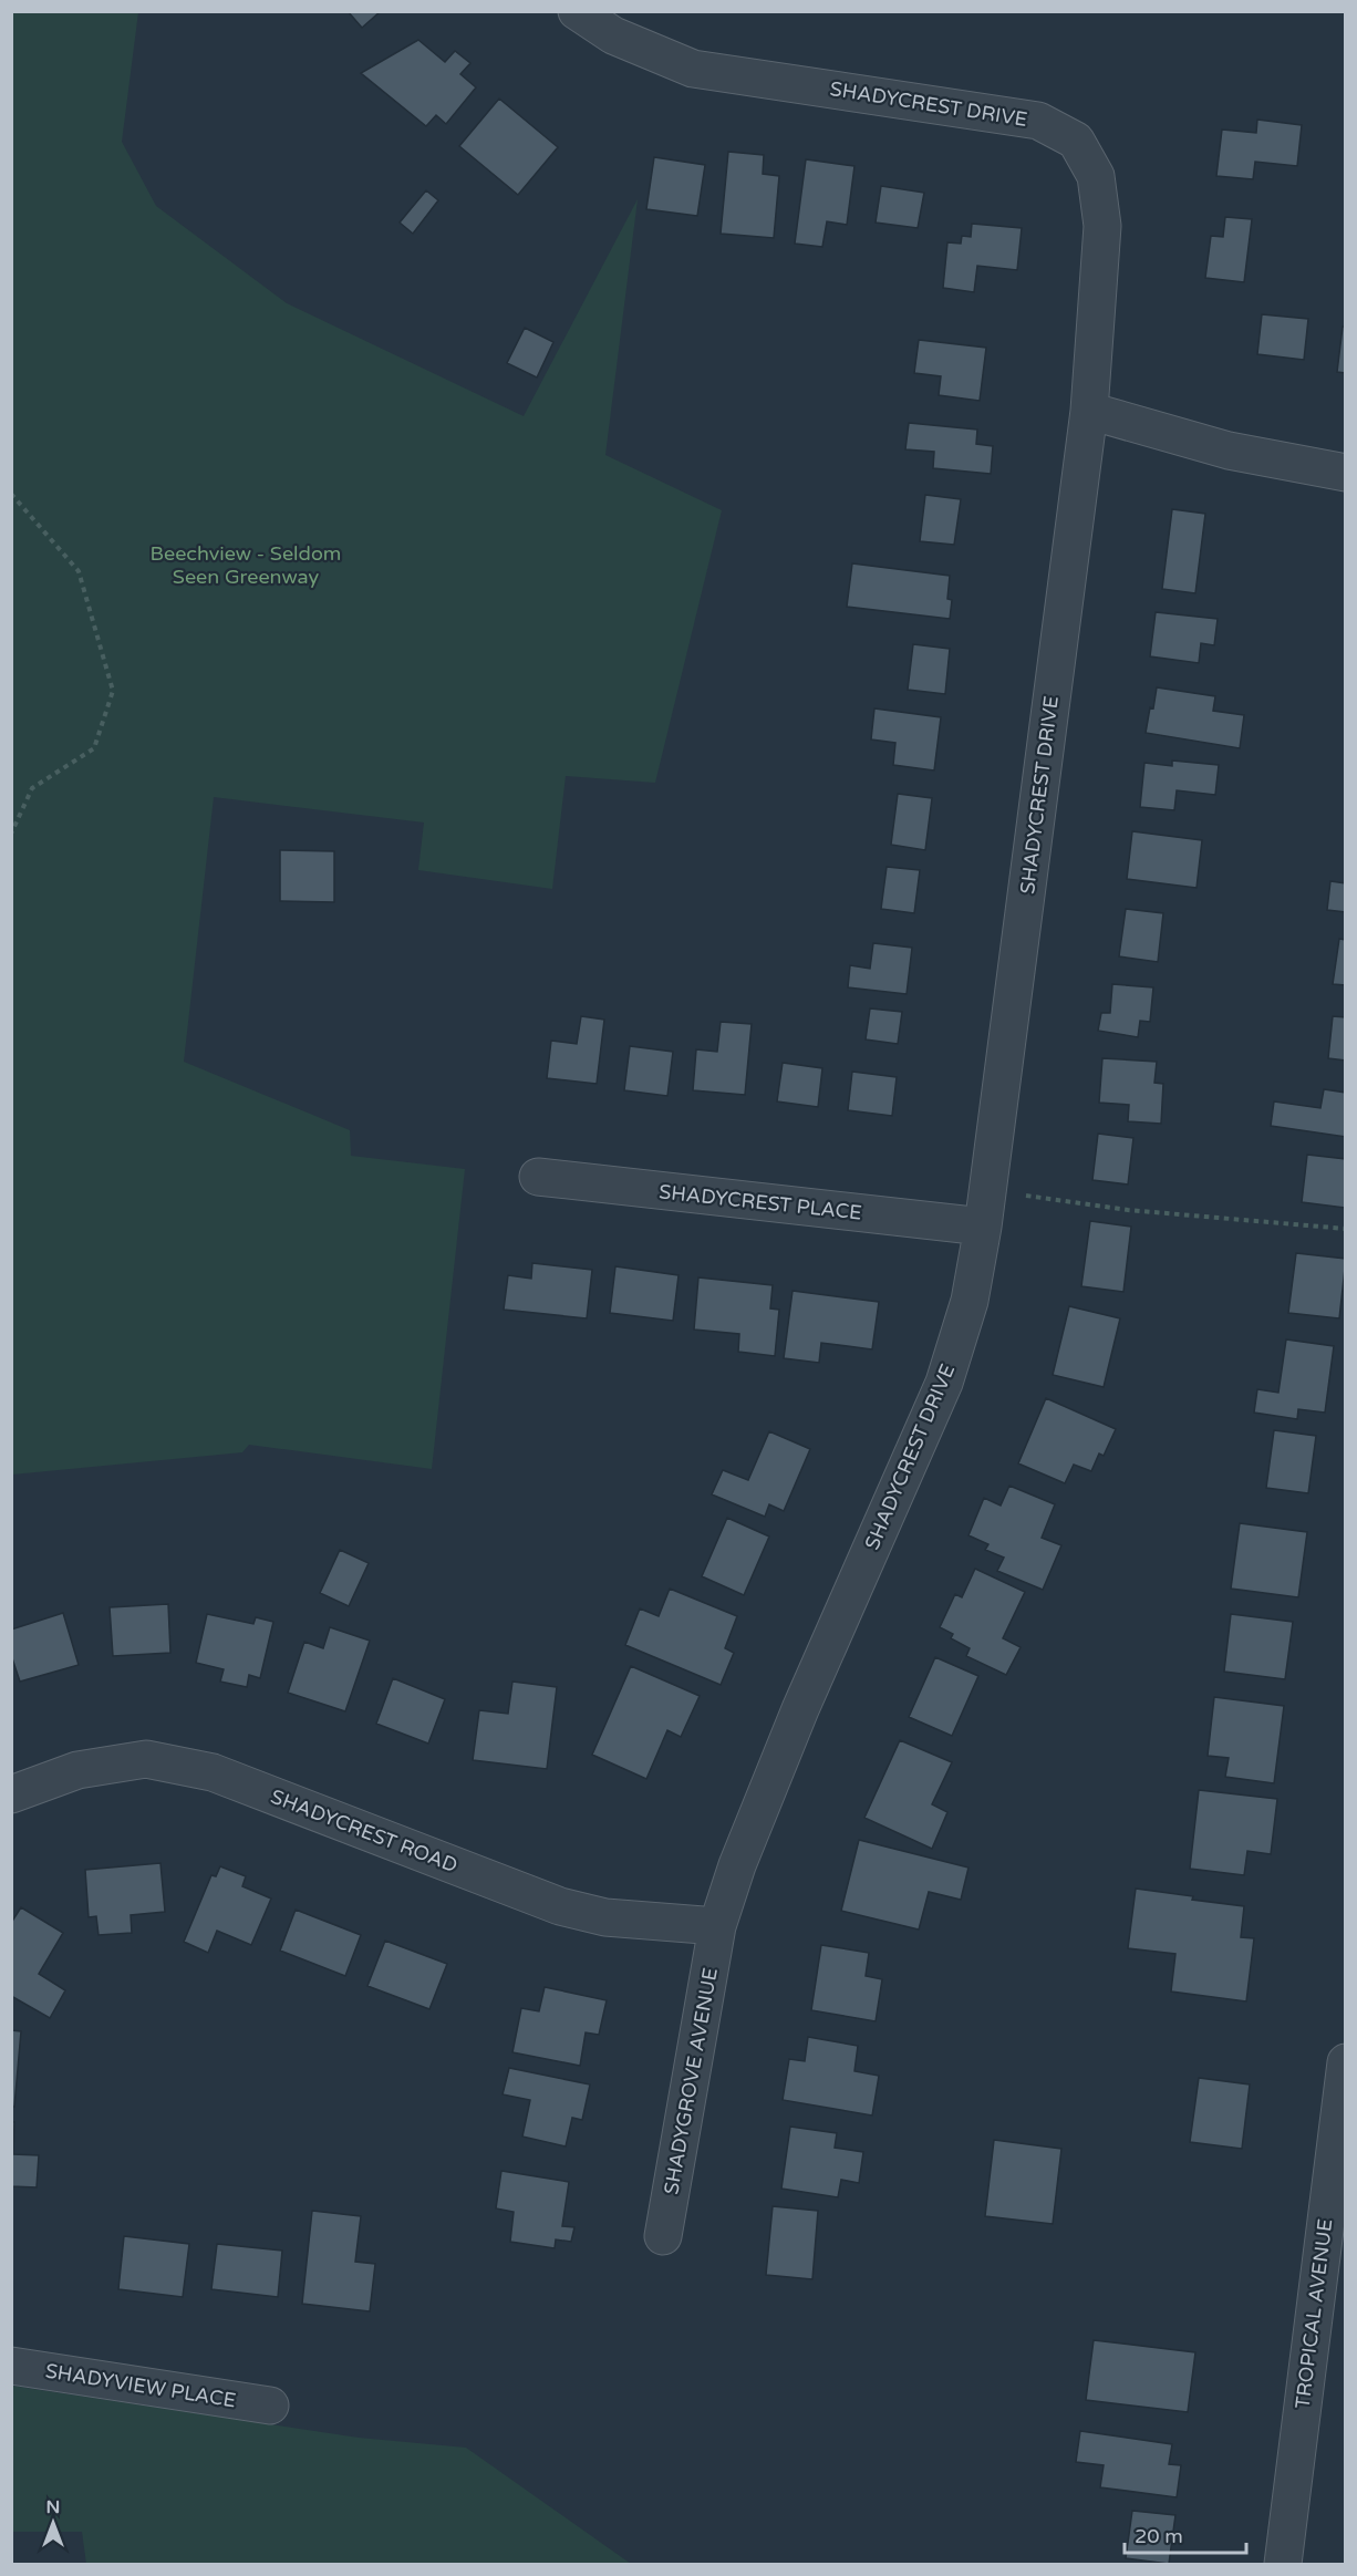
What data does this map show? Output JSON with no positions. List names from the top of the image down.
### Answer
{
  "streets": {
    "street": [
      "SHADYCREST DRIVE",
      "SHADYCREST PLACE",
      "SHADYCREST ROAD",
      "SHADYGROVE AVENUE",
      "TROPICAL AVENUE",
      "SHADYVIEW PLACE"
    ]
  },
  "crossings": [
    ["SHADYCREST DRIVE", "SHADYCREST PLACE"],
    ["SHADYCREST DRIVE", "SHADYCREST ROAD"],
    ["SHADYCREST DRIVE", "SHADYGROVE AVENUE"],
    ["SHADYCREST ROAD", "SHADYGROVE AVENUE"]
  ],
  "parks": ["Beechview - Seldom Seen Greenway"],
  "scale_bar": "20 m",
  "north": "top"
}
